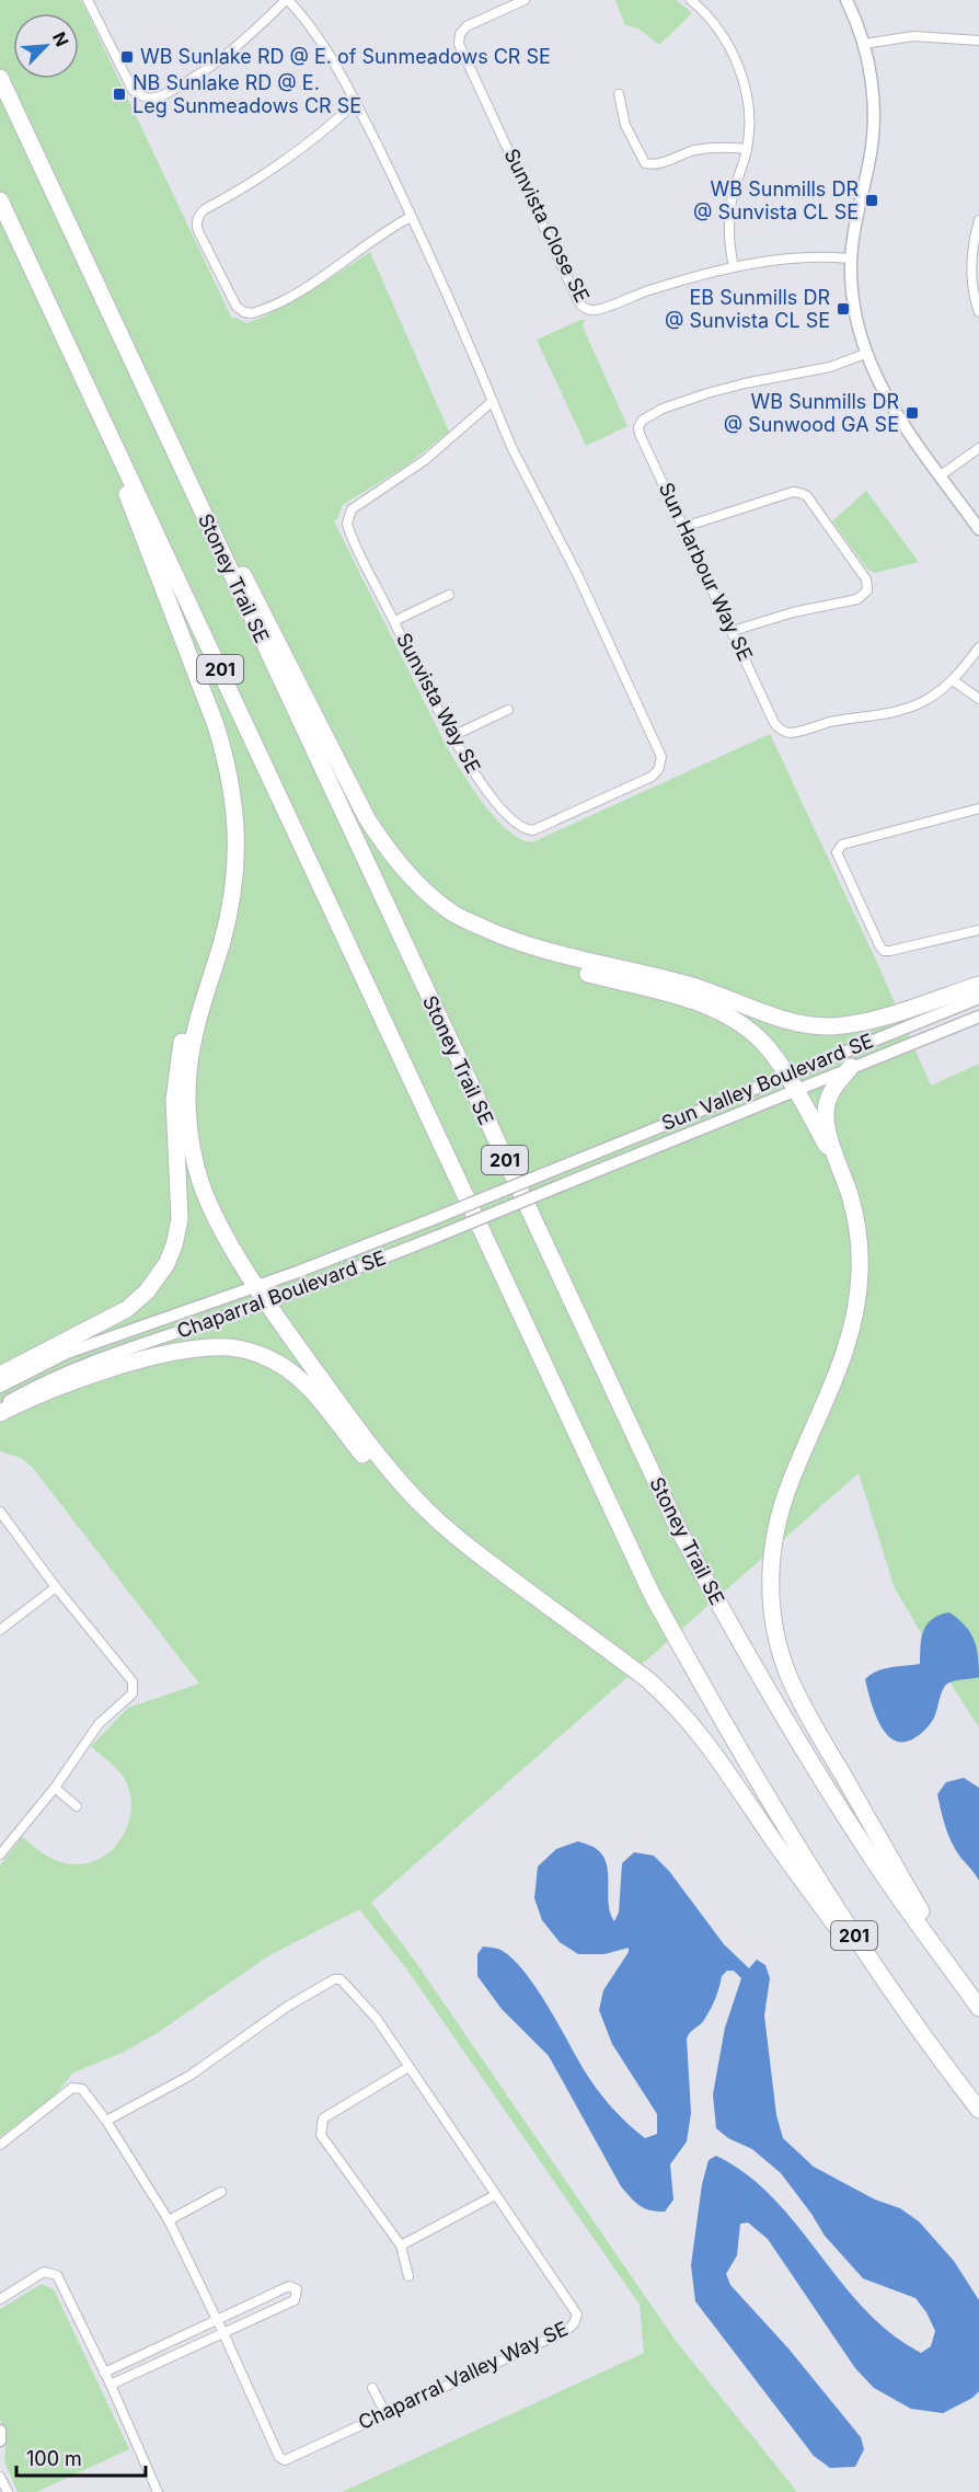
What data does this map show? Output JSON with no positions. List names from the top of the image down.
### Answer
{
  "streets": {
    "highway": ["Stoney Trail SE", "201"],
    "main road": ["Sun Valley Boulevard SE", "Chaparral Boulevard SE"],
    "street": [
      "Sunvista Close SE",
      "Sun Harbour Way SE",
      "Sunvista Way SE",
      "Chaparral Valley Way SE"
    ]
  },
  "crossings": [
    ["Sun Valley Boulevard SE", "Chaparral Boulevard SE"]
  ],
  "places": {
    "transit": [
      "WB Sunlake RD @ E. of Sunmeadows CR SE",
      "NB Sunlake RD @ E. Leg Sunmeadows CR SE",
      "WB Sunmills DR @ Sunvista CL SE",
      "EB Sunmills DR @ Sunvista CL SE",
      "WB Sunmills DR @ Sunwood GA SE"
    ]
  },
  "scale_bar": "100 m",
  "north": "top right"
}
